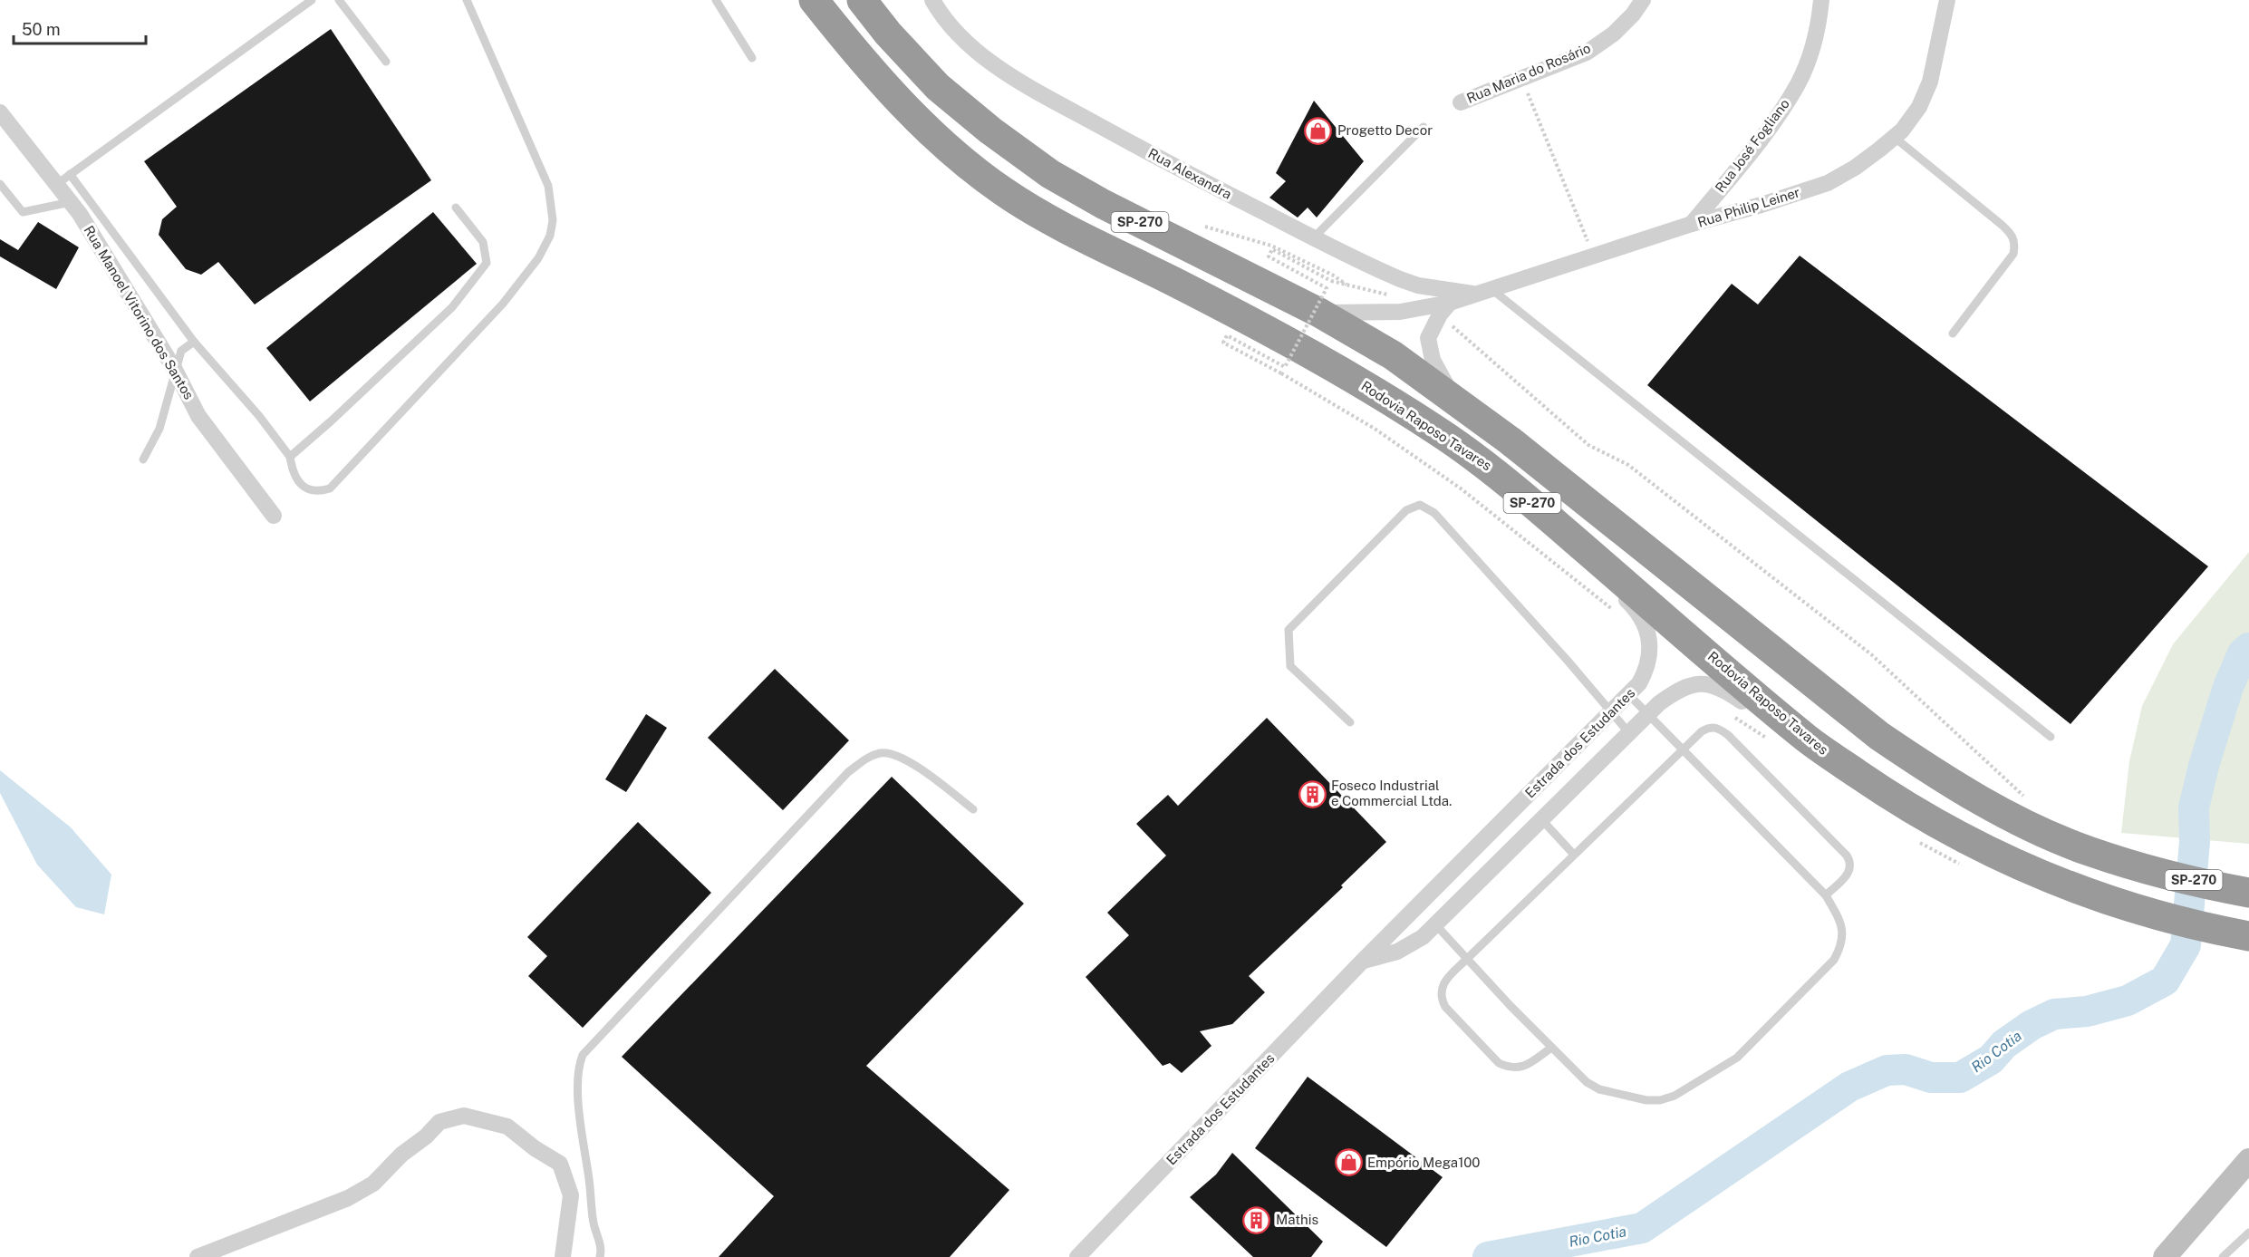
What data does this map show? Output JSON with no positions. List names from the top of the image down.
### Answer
{
  "streets": {
    "highway": ["SP-270", "Rodovia Raposo Tavares"],
    "street": [
      "Rua Maria do Rosário",
      "Rua José Fogliano",
      "Rua Alexandra",
      "Rua Philip Leiner",
      "Rua Manoel Vitorino dos Santos",
      "Estrada dos Estudantes"
    ]
  },
  "crossings": [
    ["Rua José Fogliano", "Rua Philip Leiner"],
    ["Rua Alexandra", "Rua Philip Leiner"],
    ["Rua Philip Leiner", "SP-270"],
    ["Rodovia Raposo Tavares", "Estrada dos Estudantes"]
  ],
  "water": ["Rio Cotia"],
  "places": {
    "shop": ["Progetto Decor", "Empório Mega100"],
    "building": ["Foseco Industrial e Commercial Ltda.", "Mathis"]
  },
  "scale_bar": "50 m"
}
